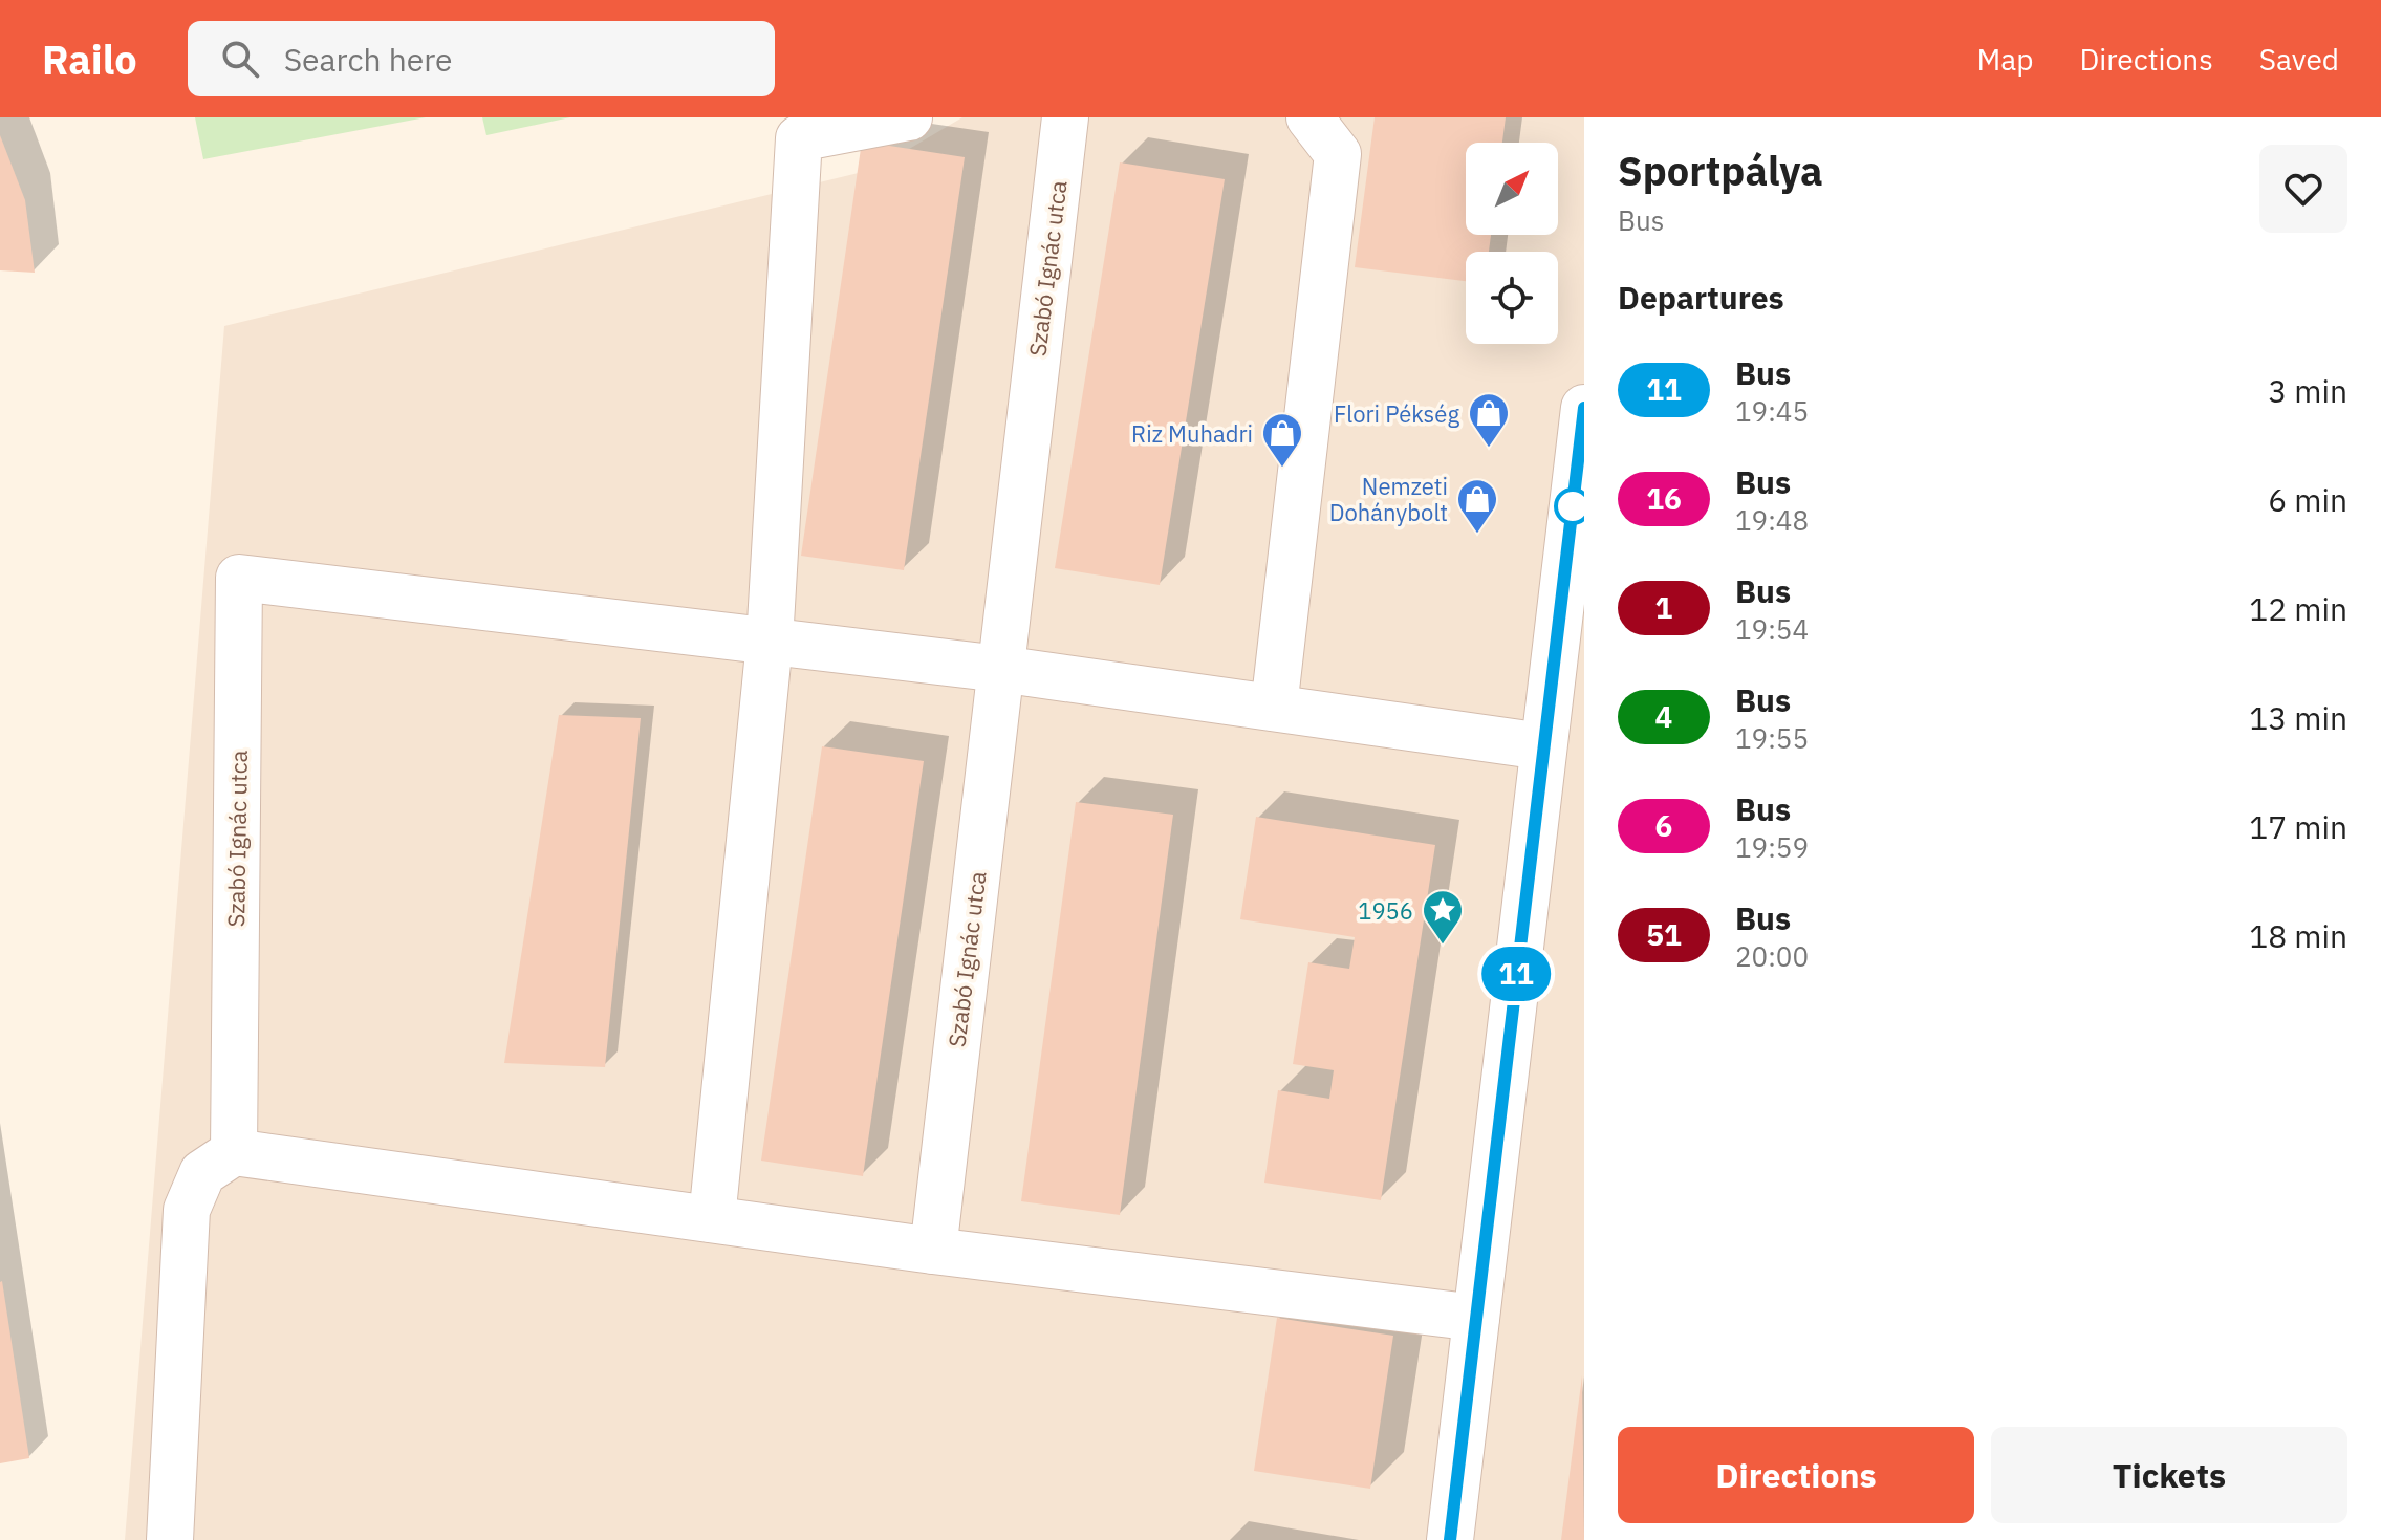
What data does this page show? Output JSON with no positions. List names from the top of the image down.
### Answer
{
  "streets": {
    "street": ["Szabó Ignác utca"]
  },
  "places": {
    "shop": ["Flori Pékség", "Riz Muhadri", "Nemzeti Dohánybolt"],
    "place": ["1956"]
  },
  "lines": ["bus line 11"],
  "north": "top right",
  "page": {
    "header": "Railo",
    "search": "Search here",
    "nav": ["Map", "Directions", "Saved"],
    "on_map": "11",
    "heading": [
      ["Sportpálya", "Bus"],
      "Departures"
    ],
    "list": [
      {
        "mark": "11",
        "name": "Bus",
        "note": "19:45",
        "value": "3 min"
      },
      {
        "mark": "16",
        "name": "Bus",
        "note": "19:48",
        "value": "6 min"
      },
      {
        "mark": "1",
        "name": "Bus",
        "note": "19:54",
        "value": "12 min"
      },
      {
        "mark": "4",
        "name": "Bus",
        "note": "19:55",
        "value": "13 min"
      },
      {
        "mark": "6",
        "name": "Bus",
        "note": "19:59",
        "value": "17 min"
      },
      {
        "mark": "51",
        "name": "Bus",
        "note": "20:00",
        "value": "18 min"
      }
    ],
    "buttons": ["Directions", "Tickets"]
  }
}
